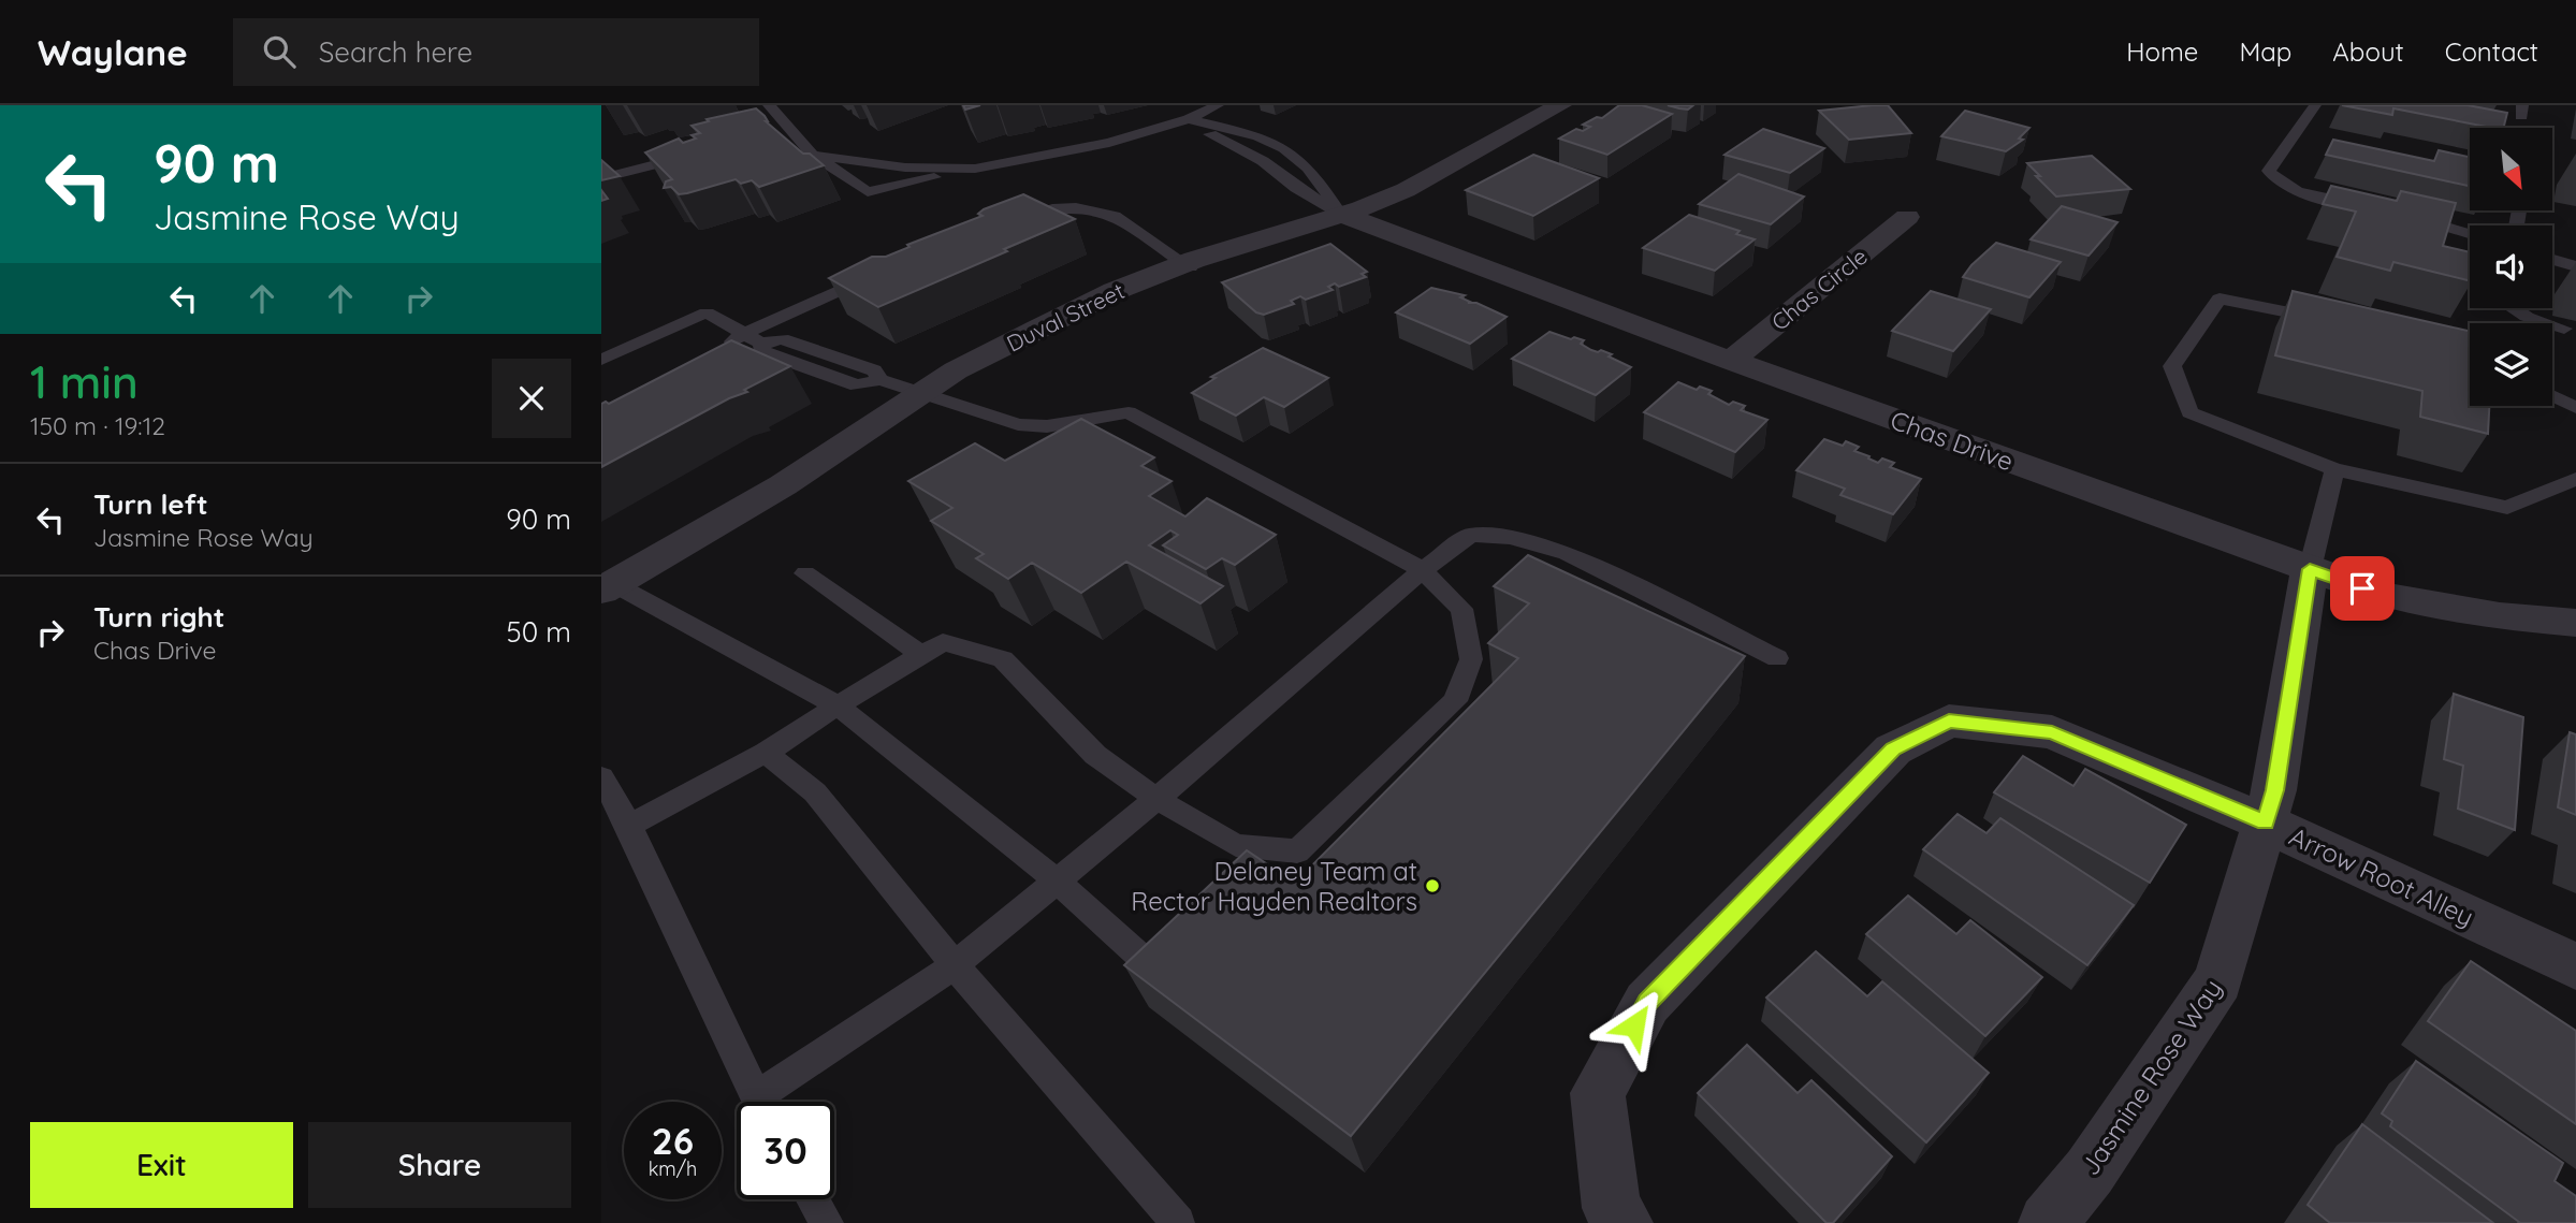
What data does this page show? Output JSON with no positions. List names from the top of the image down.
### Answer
{
  "streets": {
    "street": [
      "Chas Circle",
      "Duval Street",
      "Chas Drive",
      "Arrow Root Alley",
      "Jasmine Rose Way"
    ]
  },
  "crossings": [
    ["Chas Circle", "Chas Drive"],
    ["Duval Street", "Chas Drive"],
    ["Chas Drive", "Jasmine Rose Way"],
    ["Arrow Root Alley", "Jasmine Rose Way"]
  ],
  "places": ["Delaney Team at Rector Hayden Realtors"],
  "north": "bottom right",
  "page": {
    "header": "Waylane",
    "search": "Search here",
    "nav": [
      "Home",
      "Map",
      "About",
      "Contact"
    ],
    "turn": ["90 m", "Jasmine Rose Way"],
    "heading": ["1 min", "150 m · 19:12"],
    "list": [
      {
        "name": "Turn left",
        "note": "Jasmine Rose Way",
        "value": "90 m"
      },
      {
        "name": "Turn right",
        "note": "Chas Drive",
        "value": "50 m"
      }
    ],
    "speed": "26 km/h",
    "limit": "30",
    "buttons": ["Exit", "Share"]
  }
}
